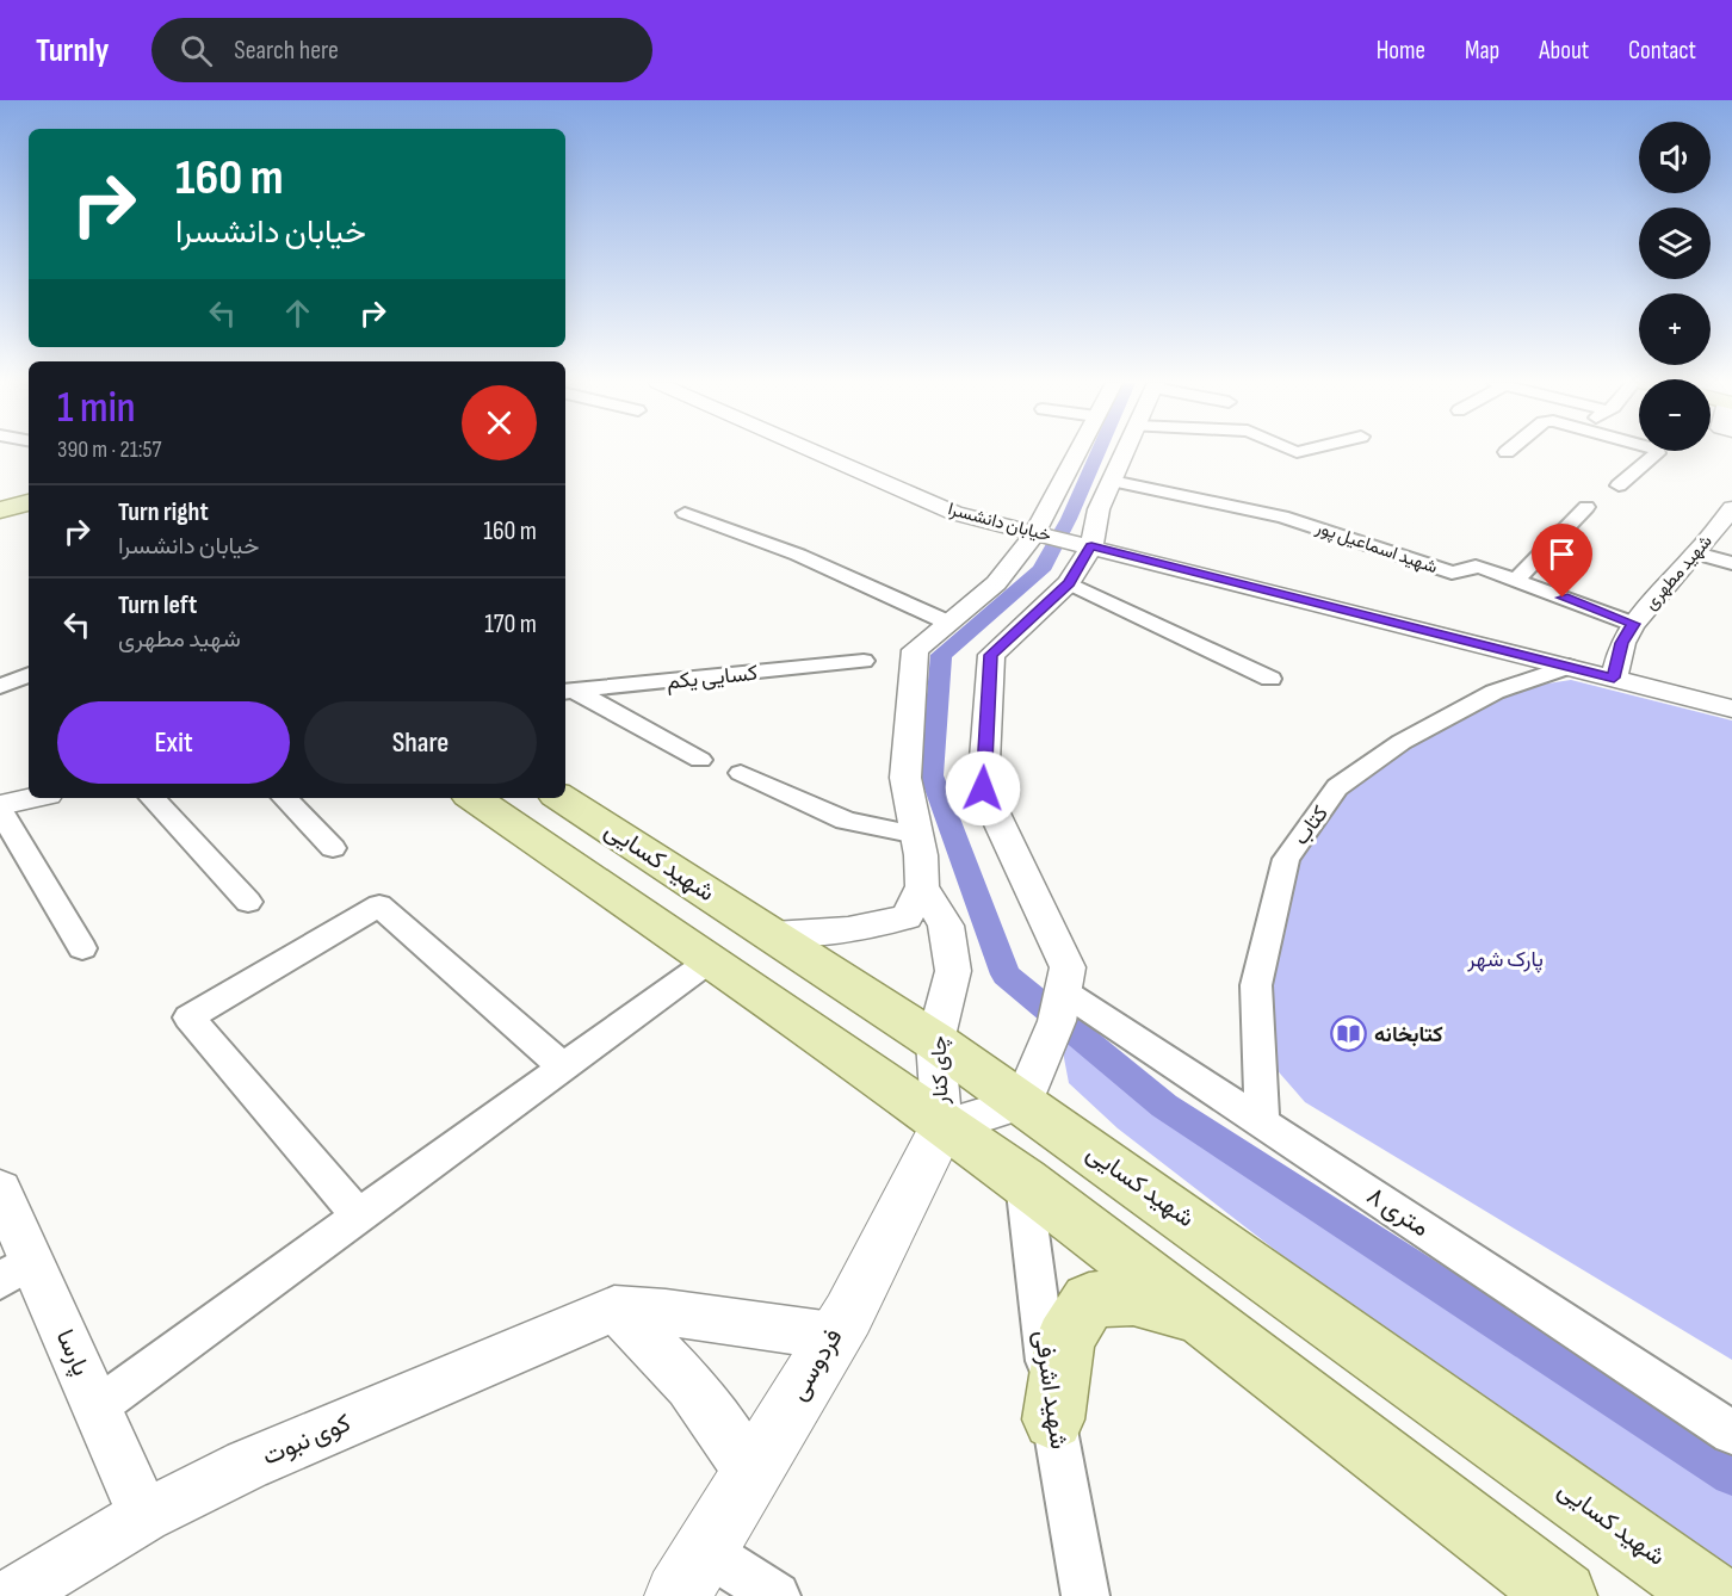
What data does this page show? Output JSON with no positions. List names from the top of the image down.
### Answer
{
  "streets": {
    "main road": ["شهید کسایی", "فردوسی"],
    "street": [
      "خیابان دانشسرا",
      "شهید اسماعیل پور",
      "شهید مطهری",
      "کسایی یکم",
      "کتاب",
      "چای کنار",
      "۸ متری",
      "پارسا",
      "شهید اشرفی",
      "کوی نبوت"
    ]
  },
  "crossings": [
    ["خیابان دانشسرا", "شهید مطهری"],
    ["خیابان دانشسرا", "کتاب"],
    ["خیابان دانشسرا", "چای کنار"],
    ["شهید اسماعیل پور", "شهید مطهری"],
    ["کتاب", "۸ متری"],
    ["شهید کسایی", "چای کنار"],
    ["چای کنار", "فردوسی"],
    ["پارسا", "کوی نبوت"]
  ],
  "parks": ["پارک شهر"],
  "places": {
    "library": ["کتابخانه"]
  },
  "page": {
    "header": "Turnly",
    "search": "Search here",
    "nav": [
      "Home",
      "Map",
      "About",
      "Contact"
    ],
    "map_buttons": ["+", "−"],
    "turn": ["160 m", "خیابان دانشسرا"],
    "heading": ["1 min", "390 m · 21:57"],
    "list": [
      {
        "name": "Turn right",
        "note": "خیابان دانشسرا",
        "value": "160 m"
      },
      {
        "name": "Turn left",
        "note": "شهید مطهری",
        "value": "170 m"
      }
    ],
    "buttons": ["Exit", "Share"]
  }
}
